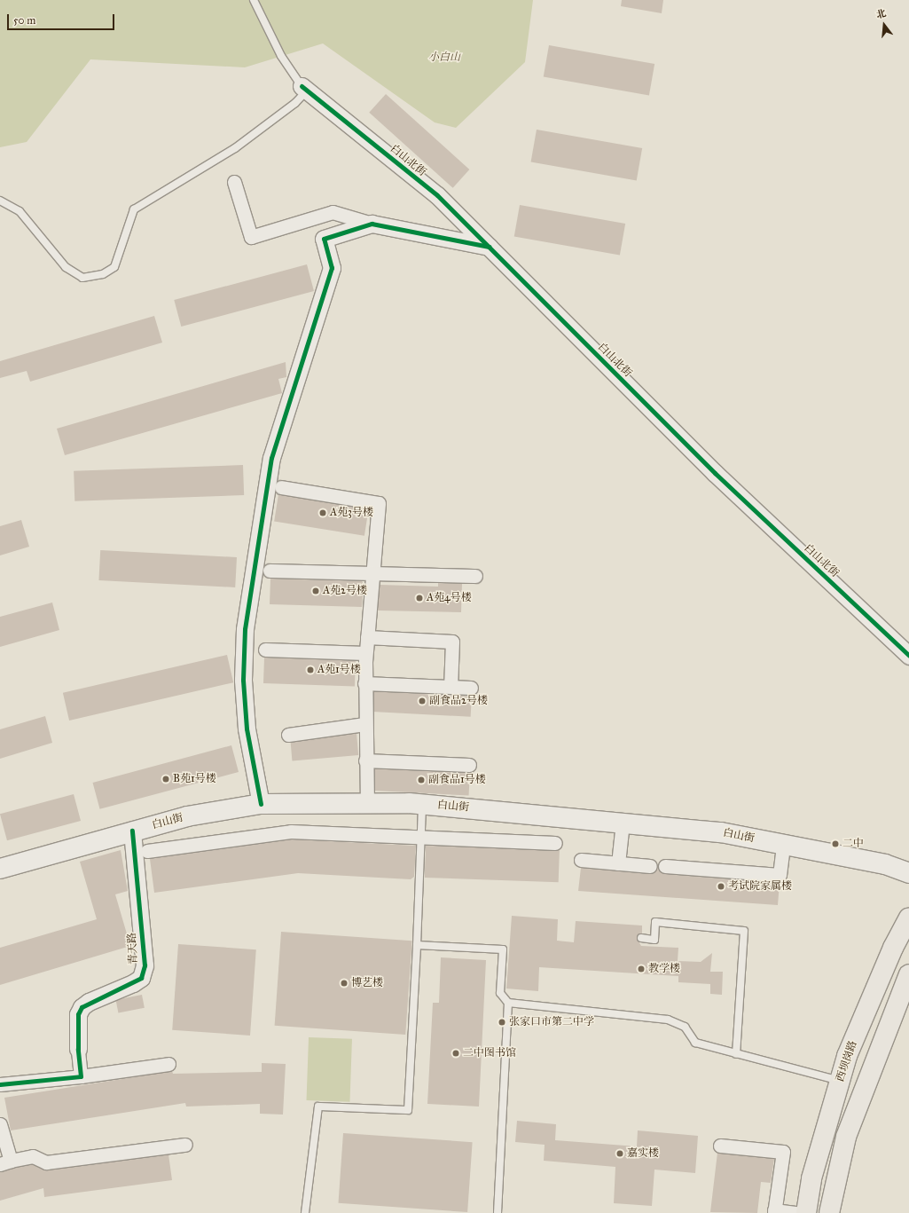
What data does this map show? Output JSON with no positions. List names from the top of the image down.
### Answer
{
  "streets": {
    "main road": ["白山街", "西坝岗路"],
    "street": ["白山北街", "青天路"]
  },
  "crossings": [
    ["白山街", "青天路"]
  ],
  "parks": ["小白山"],
  "places": [
    "A苑3号楼",
    "A苑2号楼",
    "A苑4号楼",
    "A苑1号楼",
    "副食品2号楼",
    "B苑1号楼",
    "副食品1号楼",
    "二中",
    "考试院家属楼",
    "教学楼",
    "博艺楼",
    "张家口市第二中学",
    "二中图书馆",
    "嘉实楼"
  ],
  "scale_bar": "50 m",
  "north": "top"
}
